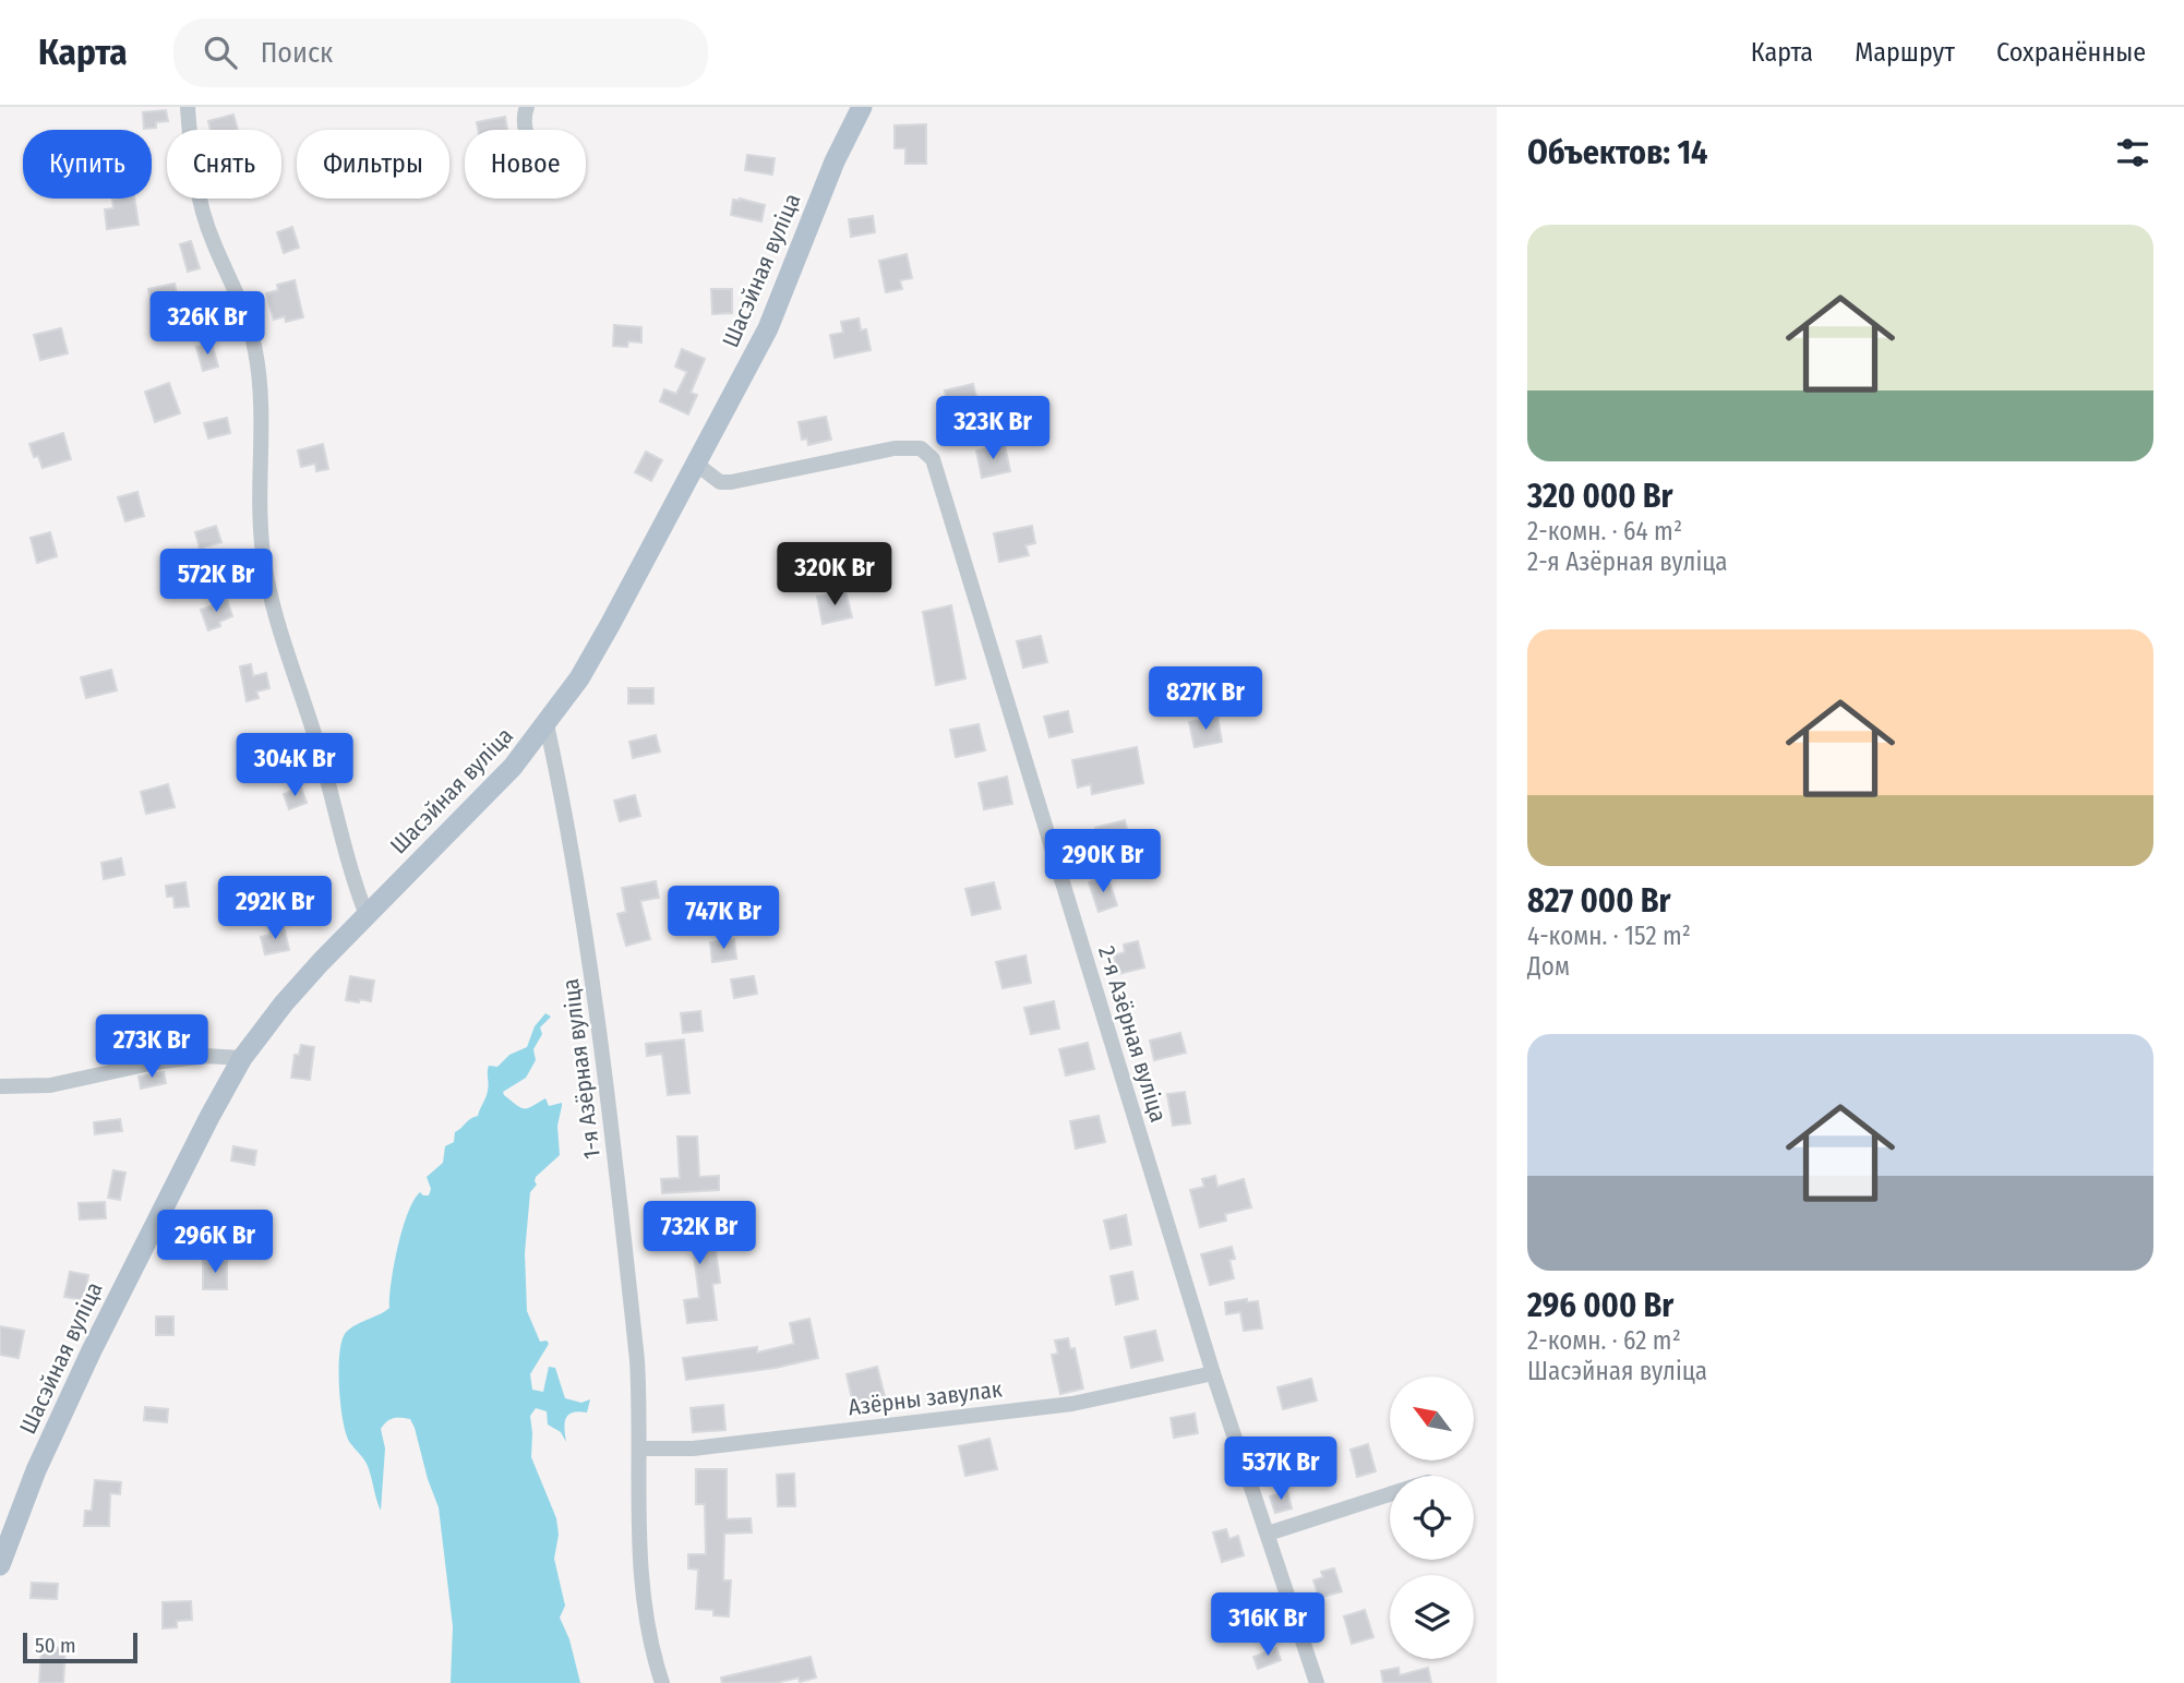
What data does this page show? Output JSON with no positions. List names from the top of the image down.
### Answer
{
  "streets": {
    "main road": ["Шасэйная вуліца"],
    "street": ["2-я Азёрная вуліца", "1-я Азёрная вуліца", "Азёрны завулак"]
  },
  "crossings": [
    ["Шасэйная вуліца", "2-я Азёрная вуліца"],
    ["Шасэйная вуліца", "1-я Азёрная вуліца"],
    ["2-я Азёрная вуліца", "Азёрны завулак"],
    ["1-я Азёрная вуліца", "Азёрны завулак"]
  ],
  "scale_bar": "50 m",
  "north": "top left",
  "page": {
    "header": "Карта",
    "search": "Поиск",
    "nav": ["Карта", "Маршрут", "Сохранённые"],
    "heading": "Объектов: 14",
    "chip": [
      "Купить",
      "Снять",
      "Фильтры",
      "Новое"
    ],
    "list": [
      {
        "name": "320 000 Br",
        "note": "2-комн. · 64 m² · 2-я Азёрная вуліца"
      },
      {
        "name": "827 000 Br",
        "note": "4-комн. · 152 m² · Дом"
      },
      {
        "name": "296 000 Br",
        "note": "2-комн. · 62 m² · Шасэйная вуліца"
      }
    ],
    "price": [
      "326K Br",
      "323K Br",
      "320K Br",
      "572K Br",
      "827K Br",
      "304K Br",
      "290K Br",
      "292K Br",
      "747K Br",
      "273K Br",
      "732K Br",
      "296K Br",
      "537K Br",
      "316K Br"
    ],
    "scale": "50 m"
  }
}
